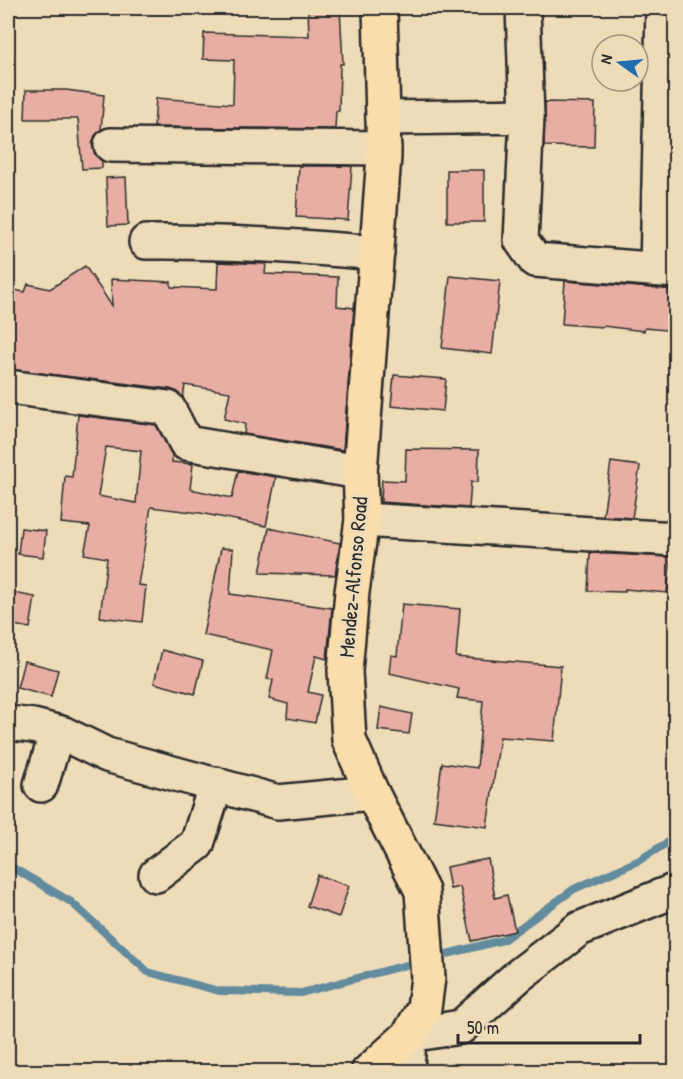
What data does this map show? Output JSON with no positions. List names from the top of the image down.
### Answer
{
  "streets": {
    "main road": ["Mendez-Alfonso Road"]
  },
  "scale_bar": "50 m",
  "north": "left"
}
